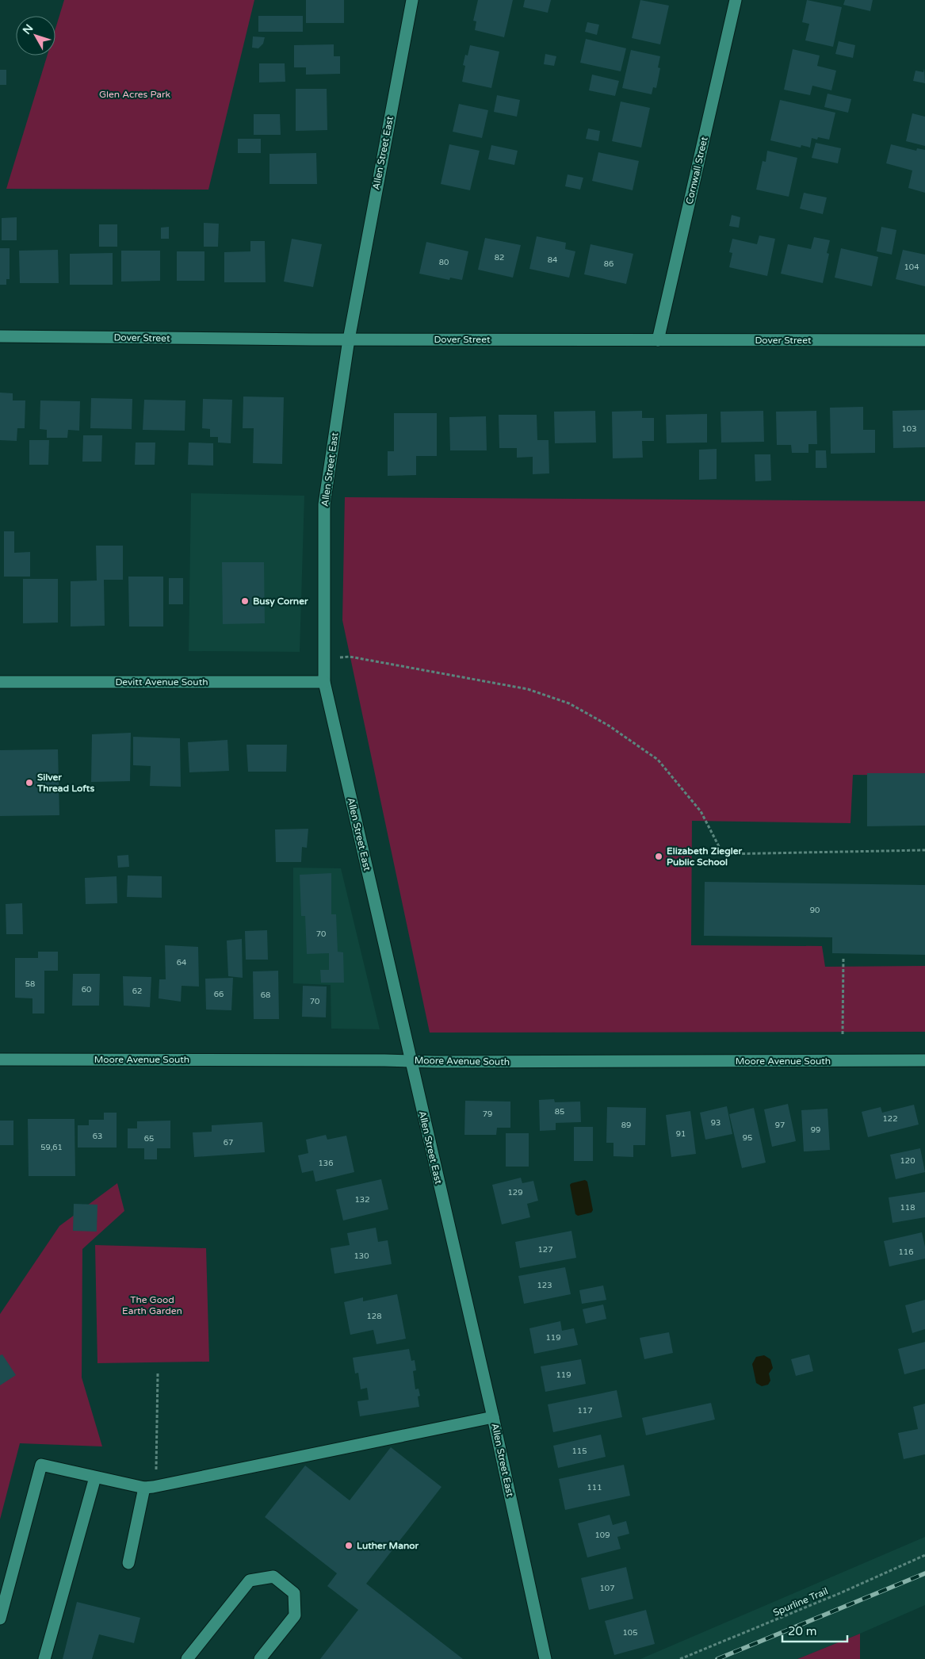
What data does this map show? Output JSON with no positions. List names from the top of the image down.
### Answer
{
  "streets": {
    "street": [
      "Allen Street East",
      "Cornwall Street",
      "Dover Street",
      "Devitt Avenue South",
      "Moore Avenue South"
    ],
    "path": ["Spurline Trail"]
  },
  "crossings": [
    ["Allen Street East", "Dover Street"],
    ["Allen Street East", "Devitt Avenue South"],
    ["Allen Street East", "Moore Avenue South"],
    ["Cornwall Street", "Dover Street"]
  ],
  "parks": ["Glen Acres Park", "The Good Earth Garden"],
  "places": [
    "Busy Corner",
    "Silver Thread Lofts",
    "Elizabeth Ziegler Public School",
    "Luther Manor"
  ],
  "house_numbers": [
    "82",
    "84",
    "80",
    "86",
    "104",
    "103",
    "90",
    "70",
    "64",
    "58",
    "60",
    "62",
    "66",
    "68",
    "70",
    "85",
    "79",
    "122",
    "93",
    "89",
    "97",
    "99",
    "91",
    "63",
    "95",
    "65",
    "67",
    "59,61",
    "120",
    "136",
    "129",
    "132",
    "118",
    "127",
    "116",
    "130",
    "123",
    "128",
    "119",
    "119",
    "117",
    "115",
    "111",
    "109",
    "107",
    "105"
  ],
  "scale_bar": "20 m",
  "north": "top left"
}
